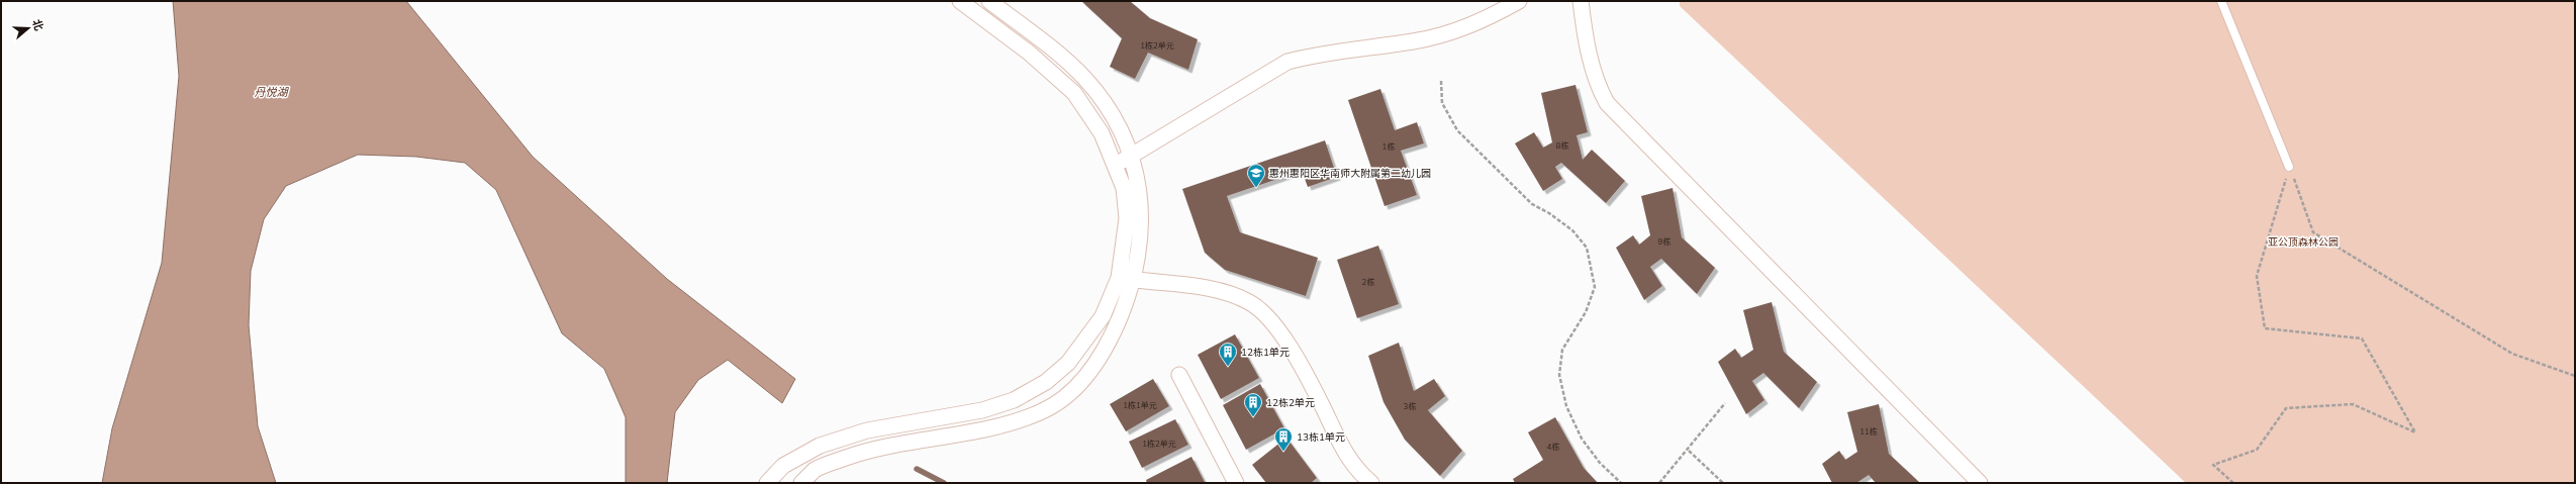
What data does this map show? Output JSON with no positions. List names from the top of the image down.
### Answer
{
  "water": ["丹悦湖"],
  "parks": ["亚公顶森林公园"],
  "places": {
    "school or university": ["惠州惠阳区华南师大附属第二幼儿园"],
    "building": ["12栋1单元", "12栋2单元", "13栋1单元"]
  },
  "house_numbers": [
    "1栋2单元",
    "8栋",
    "1栋",
    "9栋",
    "2栋",
    "1栋1单元",
    "3栋",
    "11栋",
    "1栋2单元",
    "4栋"
  ],
  "north": "right"
}
